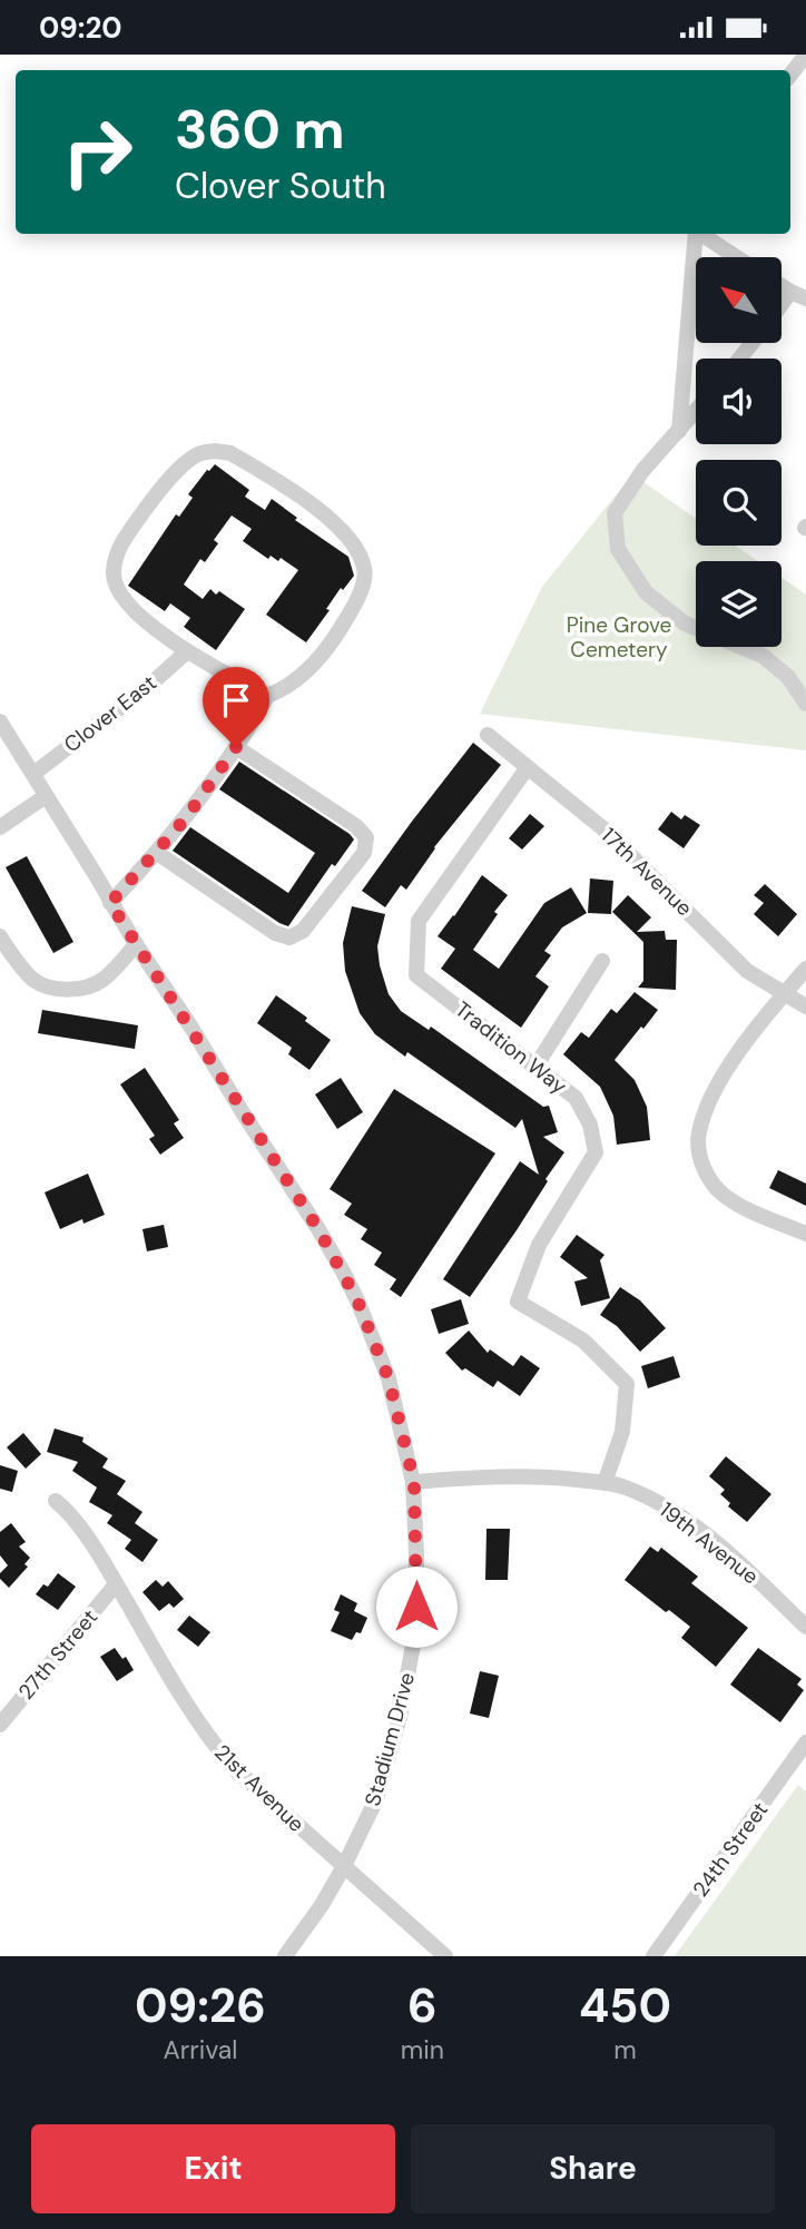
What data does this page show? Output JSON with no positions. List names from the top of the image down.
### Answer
{
  "streets": {
    "street": [
      "Clover East",
      "17th Avenue",
      "Tradition Way",
      "19th Avenue",
      "27th Street",
      "Stadium Drive",
      "21st Avenue",
      "24th Street"
    ]
  },
  "crossings": [
    ["Clover East", "Stadium Drive"],
    ["17th Avenue", "Tradition Way"],
    ["Tradition Way", "19th Avenue"],
    ["19th Avenue", "Stadium Drive"],
    ["27th Street", "21st Avenue"],
    ["Stadium Drive", "21st Avenue"]
  ],
  "parks": ["Pine Grove Cemetery"],
  "north": "top left",
  "page": {
    "status": "09:20",
    "turn": ["360 m", "Clover South"],
    "eta": [
      "09:26",
      "Arrival",
      "6",
      "min",
      "450",
      "m"
    ],
    "buttons": ["Exit", "Share"]
  }
}
